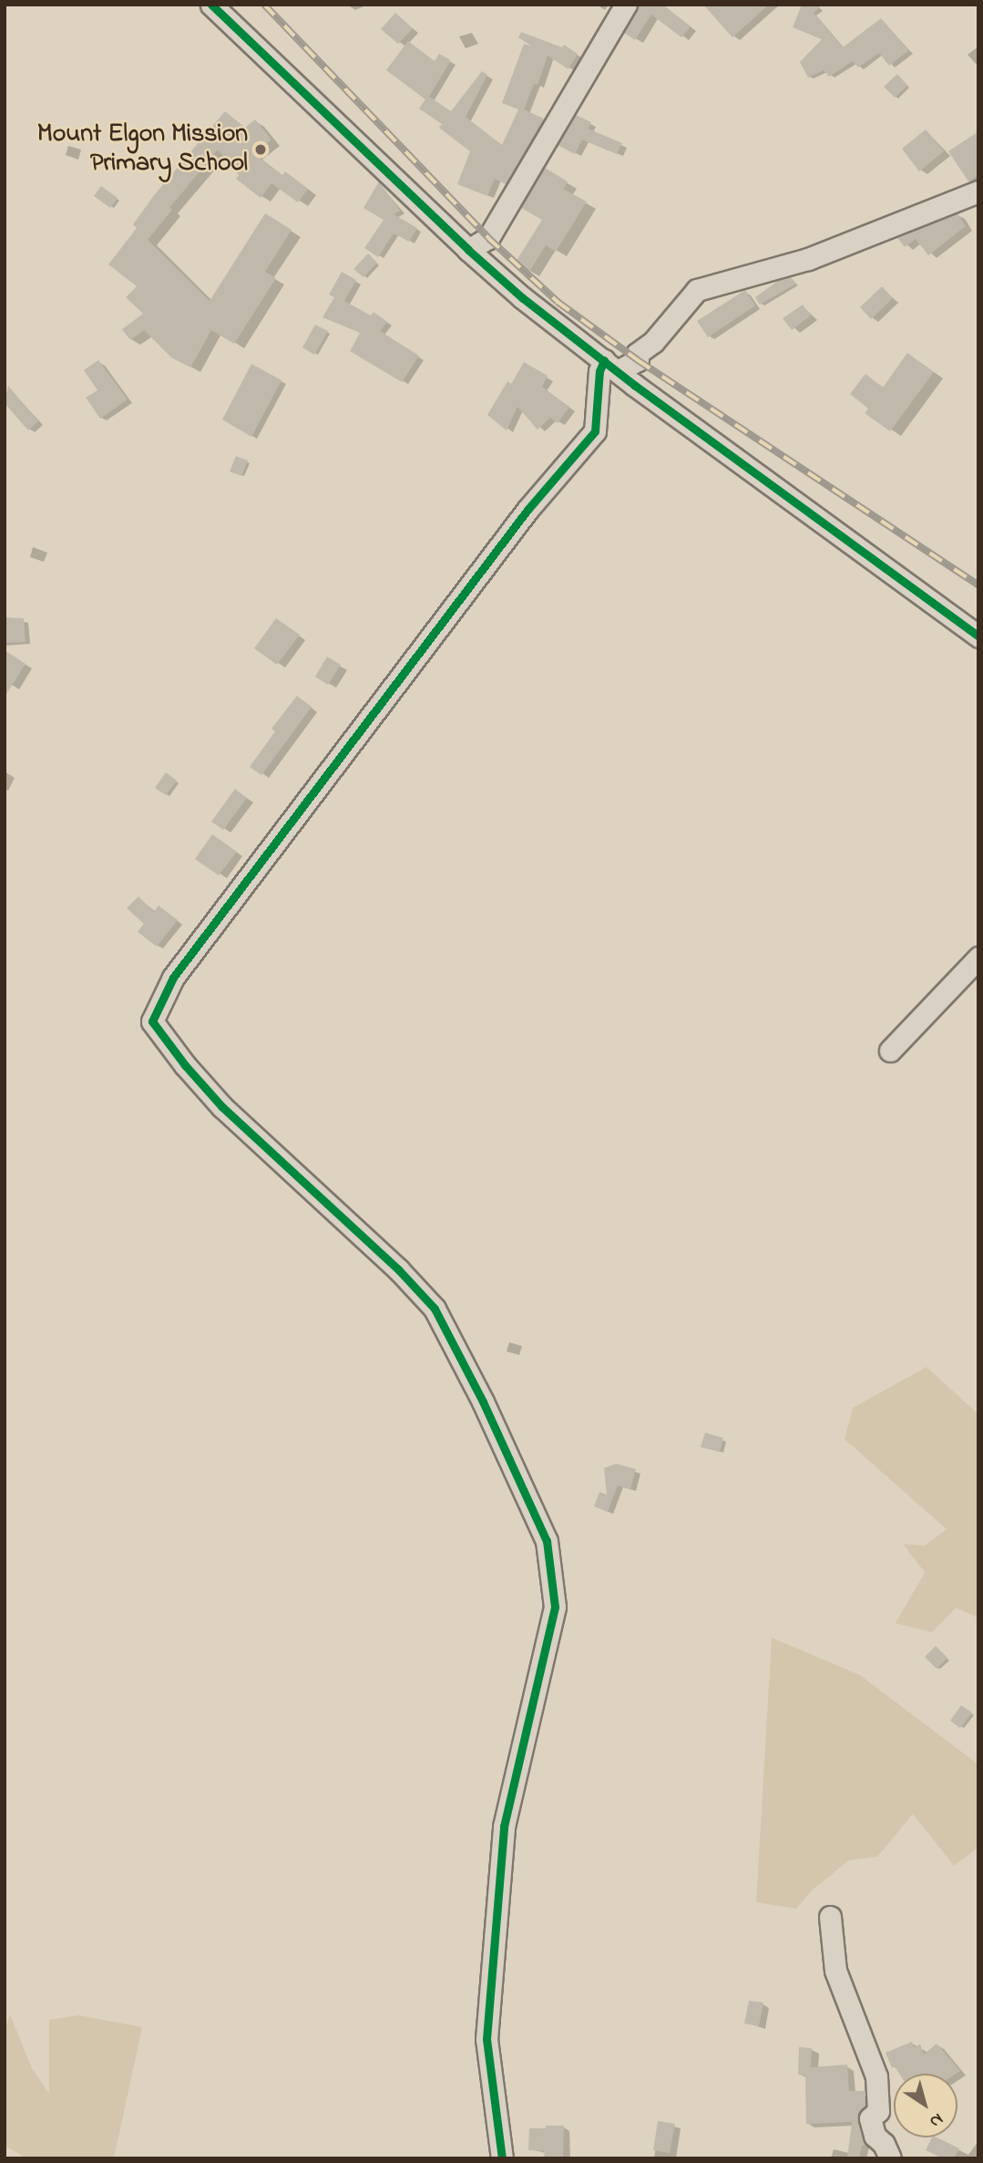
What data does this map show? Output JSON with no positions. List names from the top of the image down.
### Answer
{
  "places": ["Mount Elgon Mission Primary School"],
  "north": "bottom right"
}
